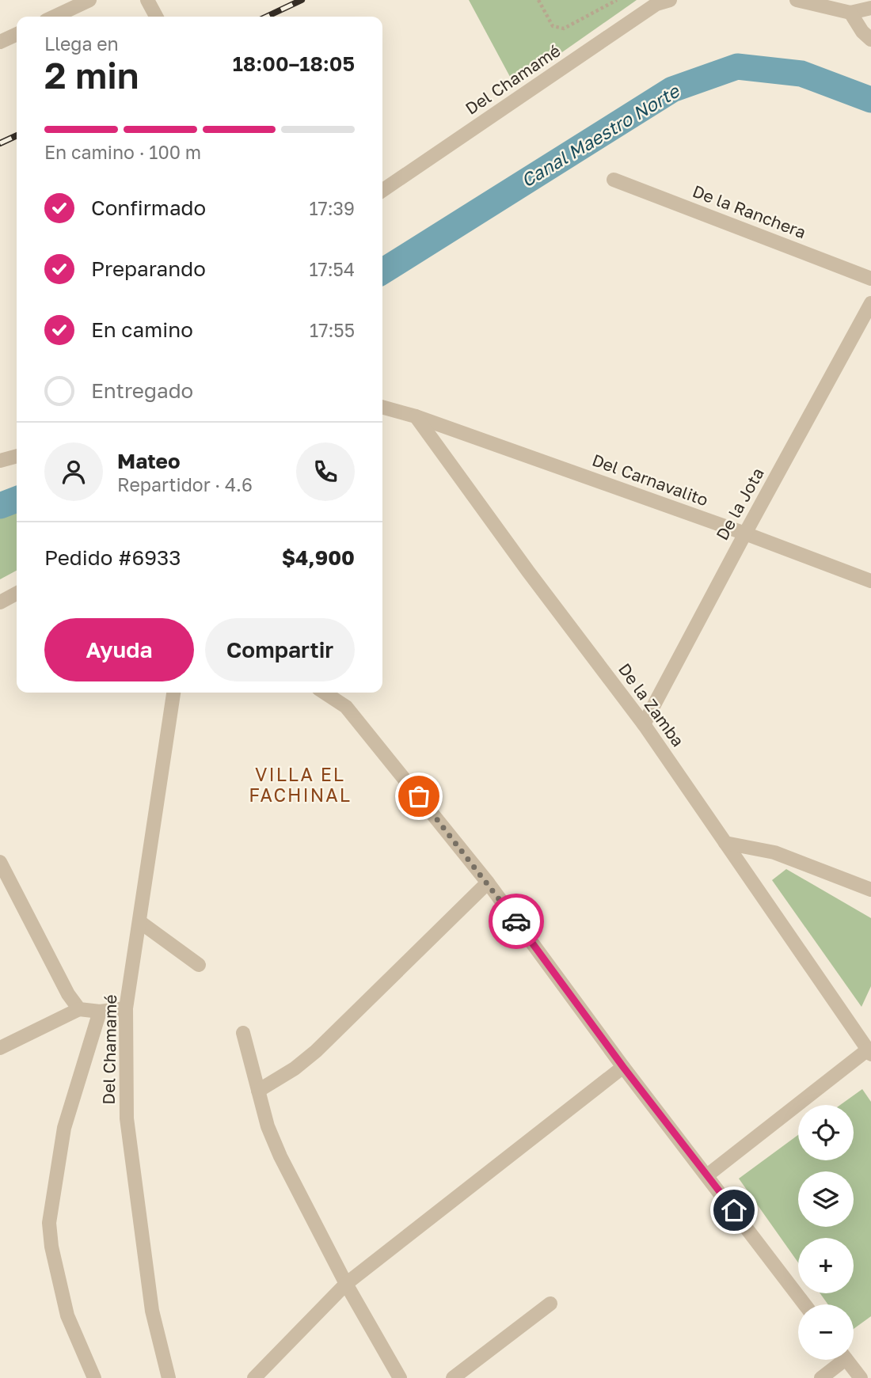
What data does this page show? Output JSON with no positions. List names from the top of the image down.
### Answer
{
  "streets": {
    "street": [
      "Del Chamamé",
      "De la Ranchera",
      "Del Carnavalito",
      "De la Jota",
      "De la Zamba"
    ]
  },
  "crossings": [
    ["Del Carnavalito", "De la Jota"],
    ["Del Carnavalito", "De la Zamba"],
    ["De la Jota", "De la Zamba"]
  ],
  "districts": ["VILLA EL FACHINAL"],
  "water": ["Canal Maestro Norte"],
  "page": {
    "heading": ["2 min", "Llega en", "18:00–18:05"],
    "panel": [
      "Mateo",
      "Repartidor · 4.6",
      "Pedido #6933",
      "$4,900"
    ],
    "bar": "En camino · 100 m",
    "list": [
      ["Confirmado", "17:39"],
      ["Preparando", "17:54"],
      ["En camino", "17:55"],
      "Entregado"
    ],
    "buttons": ["Ayuda", "Compartir"],
    "map_buttons": ["+", "−"]
  }
}
